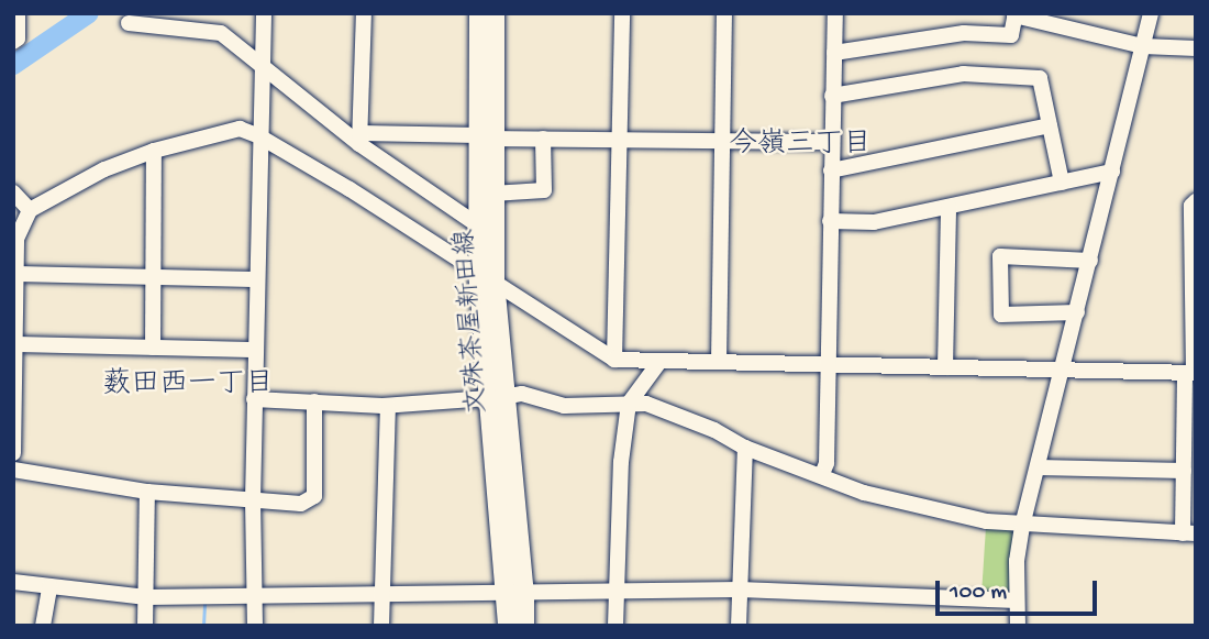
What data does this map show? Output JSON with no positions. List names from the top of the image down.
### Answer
{
  "streets": {
    "main road": ["文殊茶屋新田線"]
  },
  "districts": ["今嶺三丁目", "薮田西一丁目"],
  "scale_bar": "100 m"
}
